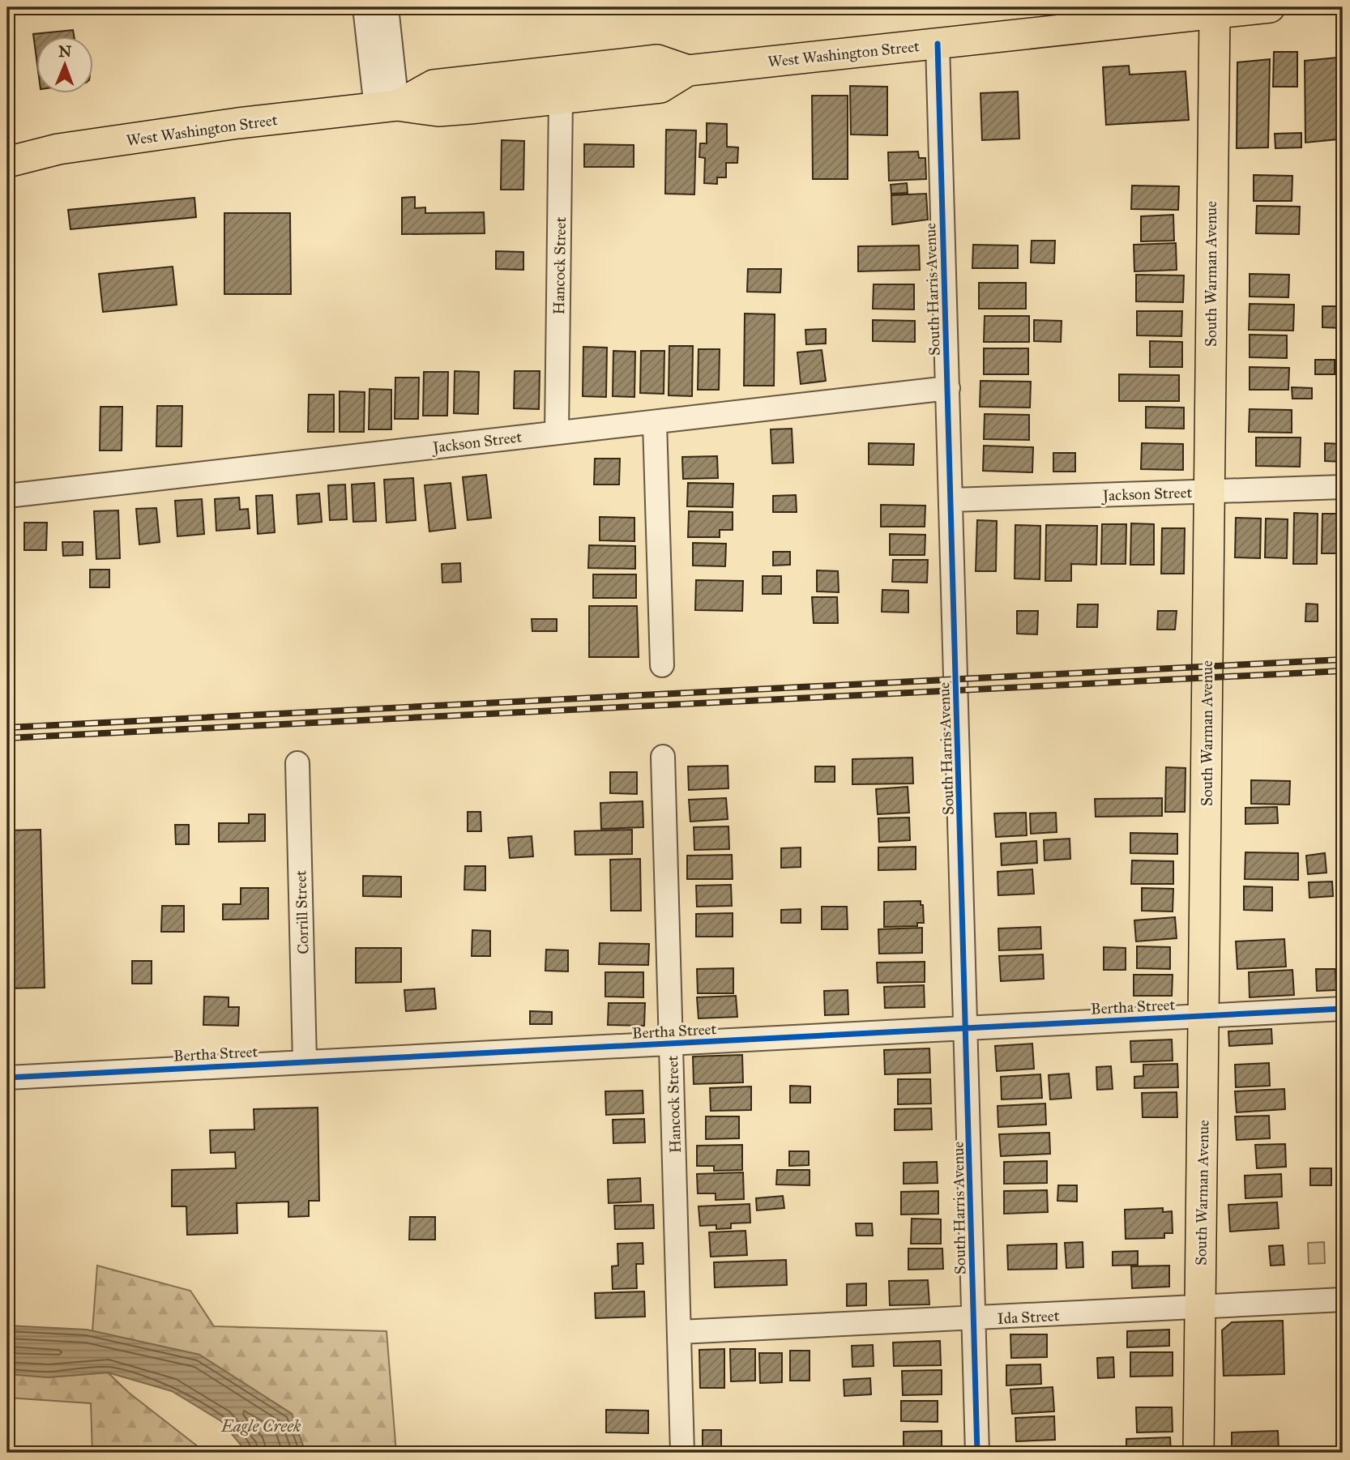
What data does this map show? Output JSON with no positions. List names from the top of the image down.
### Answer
{
  "streets": {
    "main road": ["West Washington Street", "South Warman Avenue"],
    "street": [
      "Hancock Street",
      "South Harris Avenue",
      "Jackson Street",
      "Corrill Street",
      "Bertha Street",
      "Ida Street"
    ]
  },
  "crossings": [
    ["West Washington Street", "Hancock Street"],
    ["West Washington Street", "South Warman Avenue"],
    ["West Washington Street", "South Harris Avenue"],
    ["Hancock Street", "Jackson Street"],
    ["Hancock Street", "Bertha Street"],
    ["Hancock Street", "Ida Street"],
    ["South Warman Avenue", "Jackson Street"],
    ["South Warman Avenue", "Bertha Street"],
    ["South Warman Avenue", "Ida Street"],
    ["South Harris Avenue", "Jackson Street"],
    ["South Harris Avenue", "Bertha Street"],
    ["South Harris Avenue", "Ida Street"],
    ["Corrill Street", "Bertha Street"]
  ],
  "water": ["Eagle Creek"],
  "north": "top"
}
